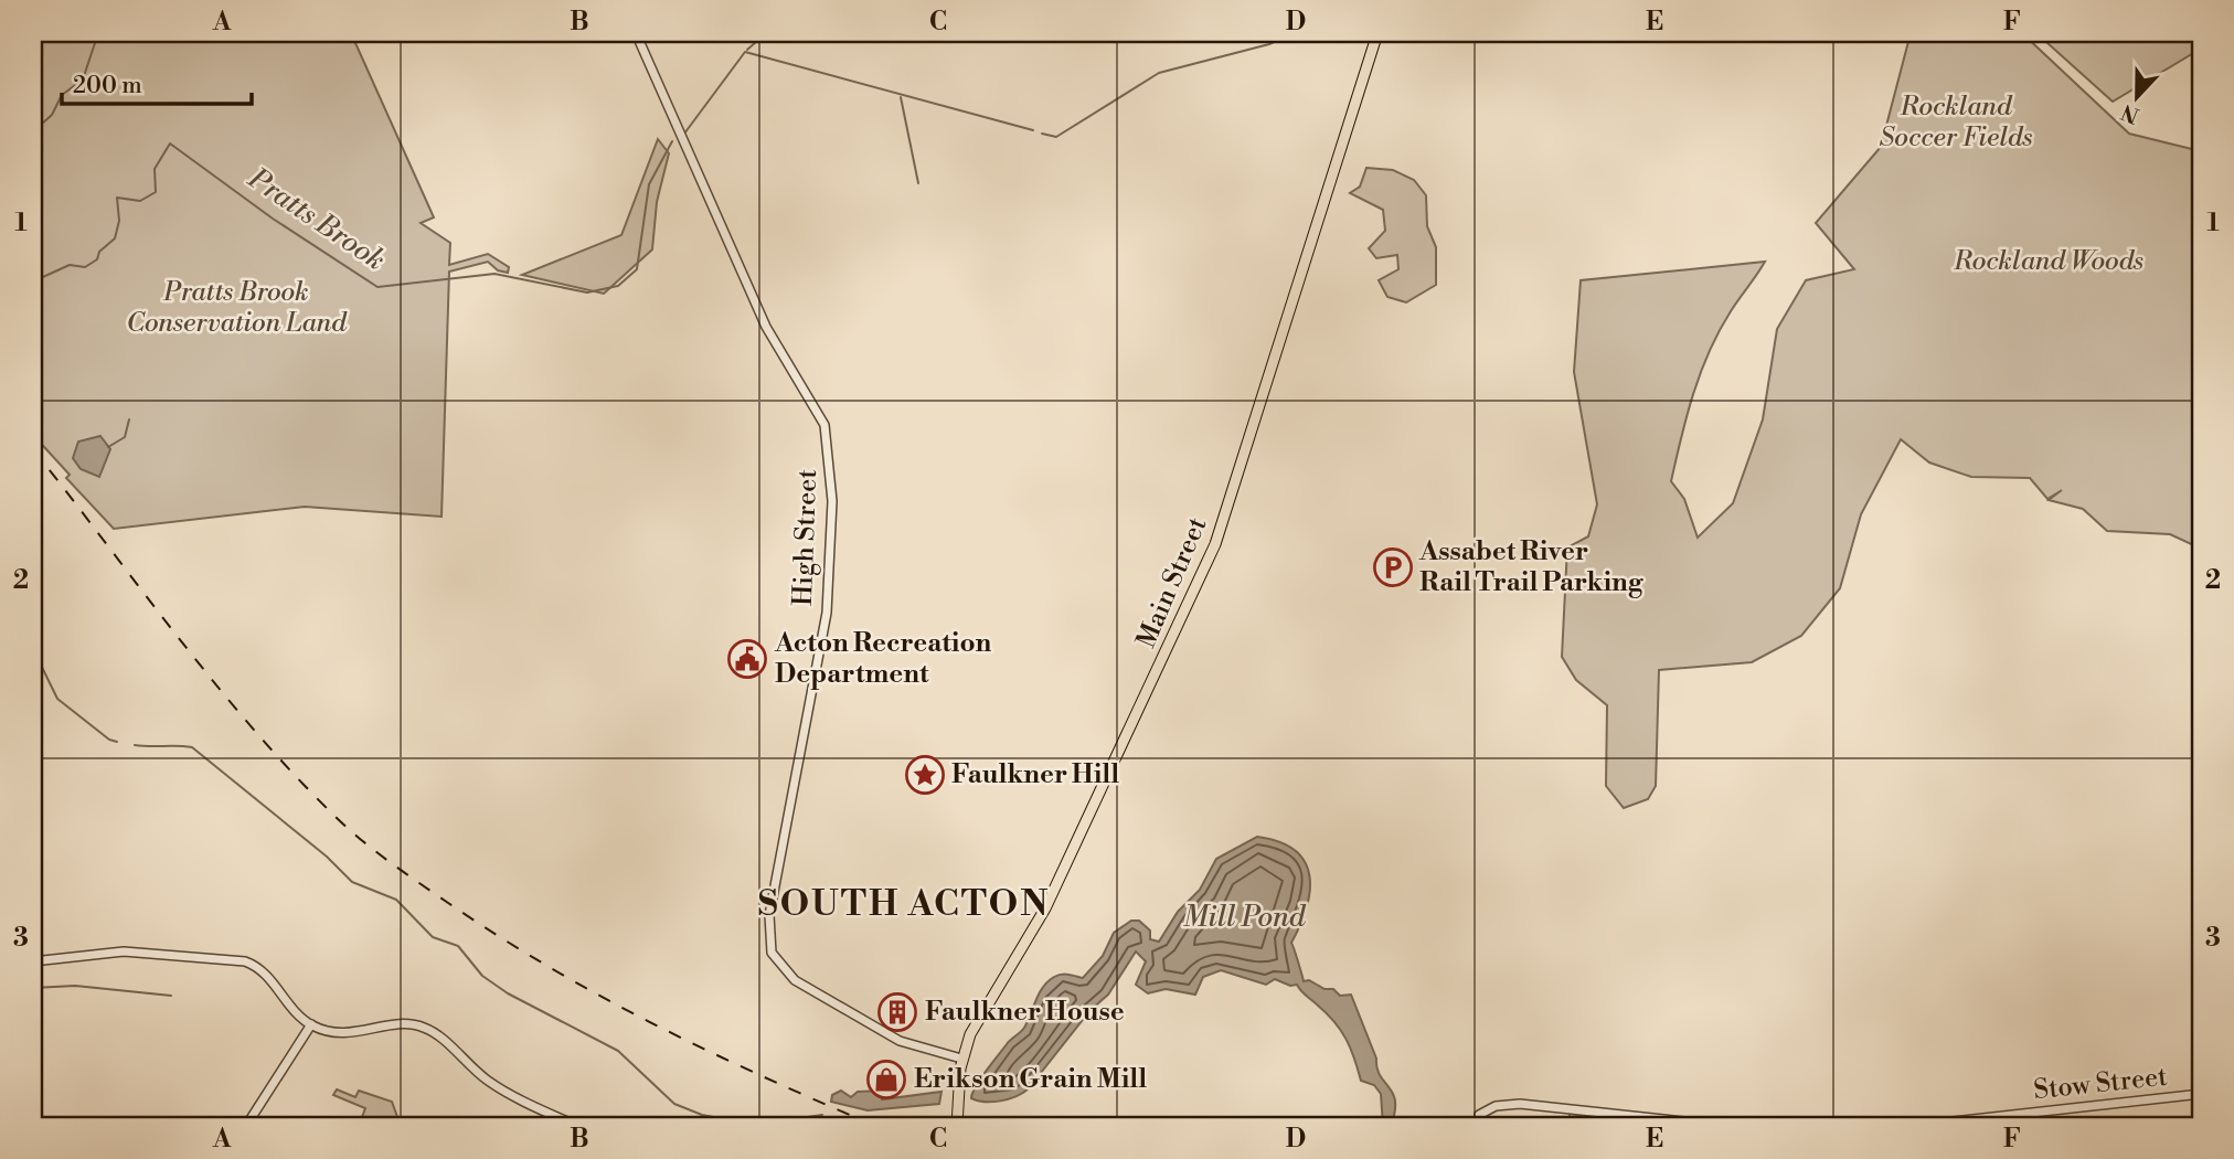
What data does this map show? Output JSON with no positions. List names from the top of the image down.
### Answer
{
  "streets": {
    "main road": ["Main Street"],
    "street": ["High Street", "Stow Street"]
  },
  "crossings": [
    ["High Street", "Main Street"]
  ],
  "districts": ["SOUTH ACTON"],
  "water": ["Pratts Brook", "Mill Pond"],
  "parks": ["Rockland Soccer Fields", "Rockland Woods", "Pratts Brook Conservation Land"],
  "places": {
    "parking": ["Assabet River Rail Trail Parking"],
    "public building": ["Acton Recreation Department"],
    "place": ["Faulkner Hill"],
    "building": ["Faulkner House"],
    "shop": ["Erikson Grain Mill"]
  },
  "scale_bar": "200 m",
  "north": "bottom",
  "grid": {
    "columns": [
      "A",
      "B",
      "C",
      "D",
      "E",
      "F"
    ],
    "rows": ["1", "2", "3"]
  }
}
